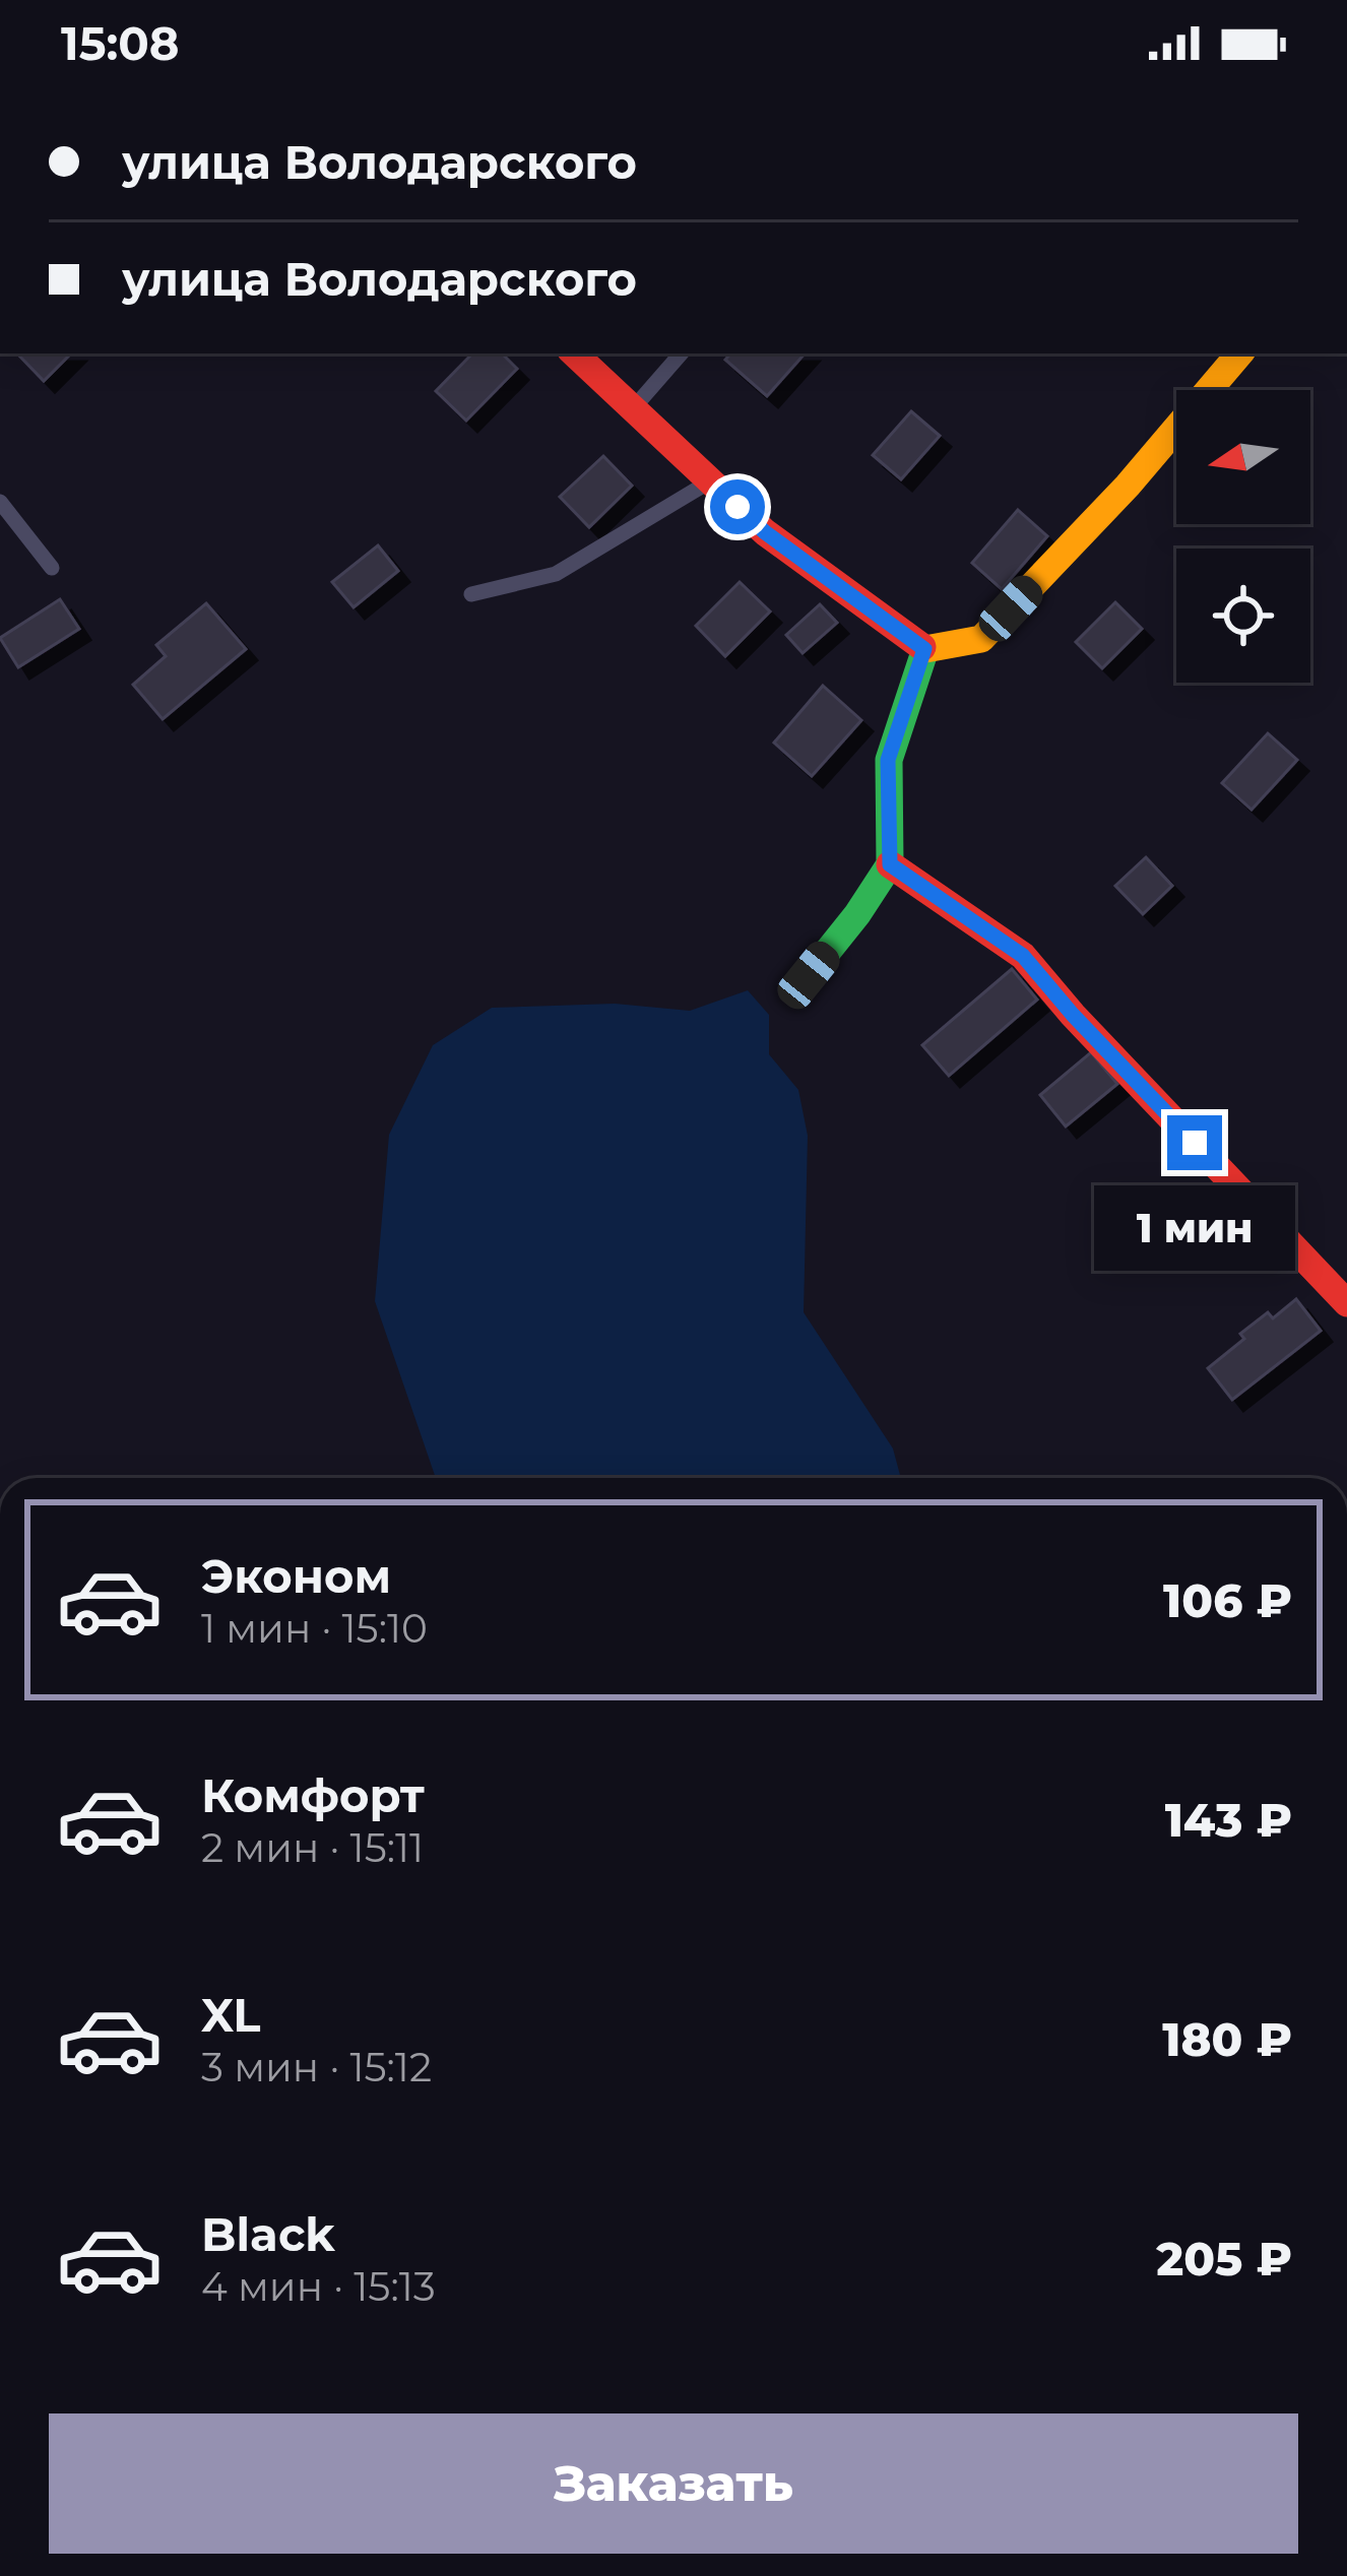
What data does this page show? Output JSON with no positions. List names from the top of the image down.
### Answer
{
  "north": "left",
  "page": {
    "status": "15:08",
    "banner": ["улица Володарского", "улица Володарского"],
    "bubble": "1 мин",
    "list": [
      {
        "name": "Эконом",
        "note": "1 мин · 15:10",
        "value": "106 ₽"
      },
      {
        "name": "Комфорт",
        "note": "2 мин · 15:11",
        "value": "143 ₽"
      },
      {
        "name": "XL",
        "note": "3 мин · 15:12",
        "value": "180 ₽"
      },
      {
        "name": "Black",
        "note": "4 мин · 15:13",
        "value": "205 ₽"
      }
    ],
    "buttons": "Заказать"
  }
}
